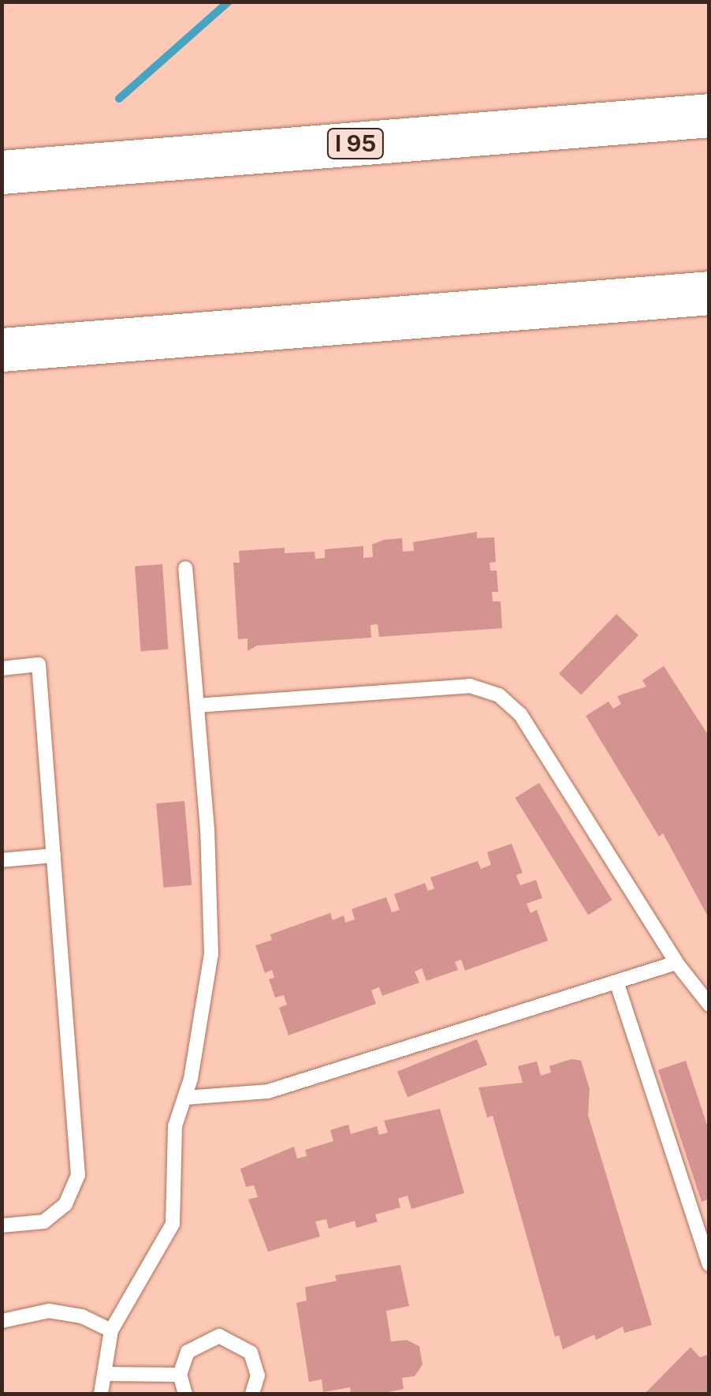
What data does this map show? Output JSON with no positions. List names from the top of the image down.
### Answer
{
  "streets": {
    "highway": ["I 95"]
  }
}
